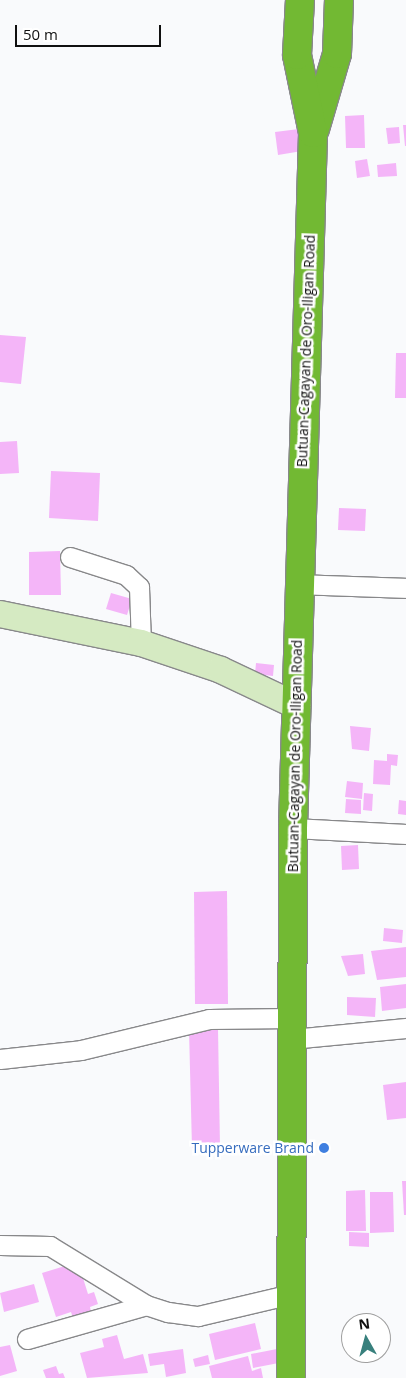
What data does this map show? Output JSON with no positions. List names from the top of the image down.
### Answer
{
  "streets": {
    "highway": ["Butuan-Cagayan de Oro-Iligan Road"]
  },
  "places": ["Tupperware Brand"],
  "scale_bar": "50 m",
  "north": "top"
}
